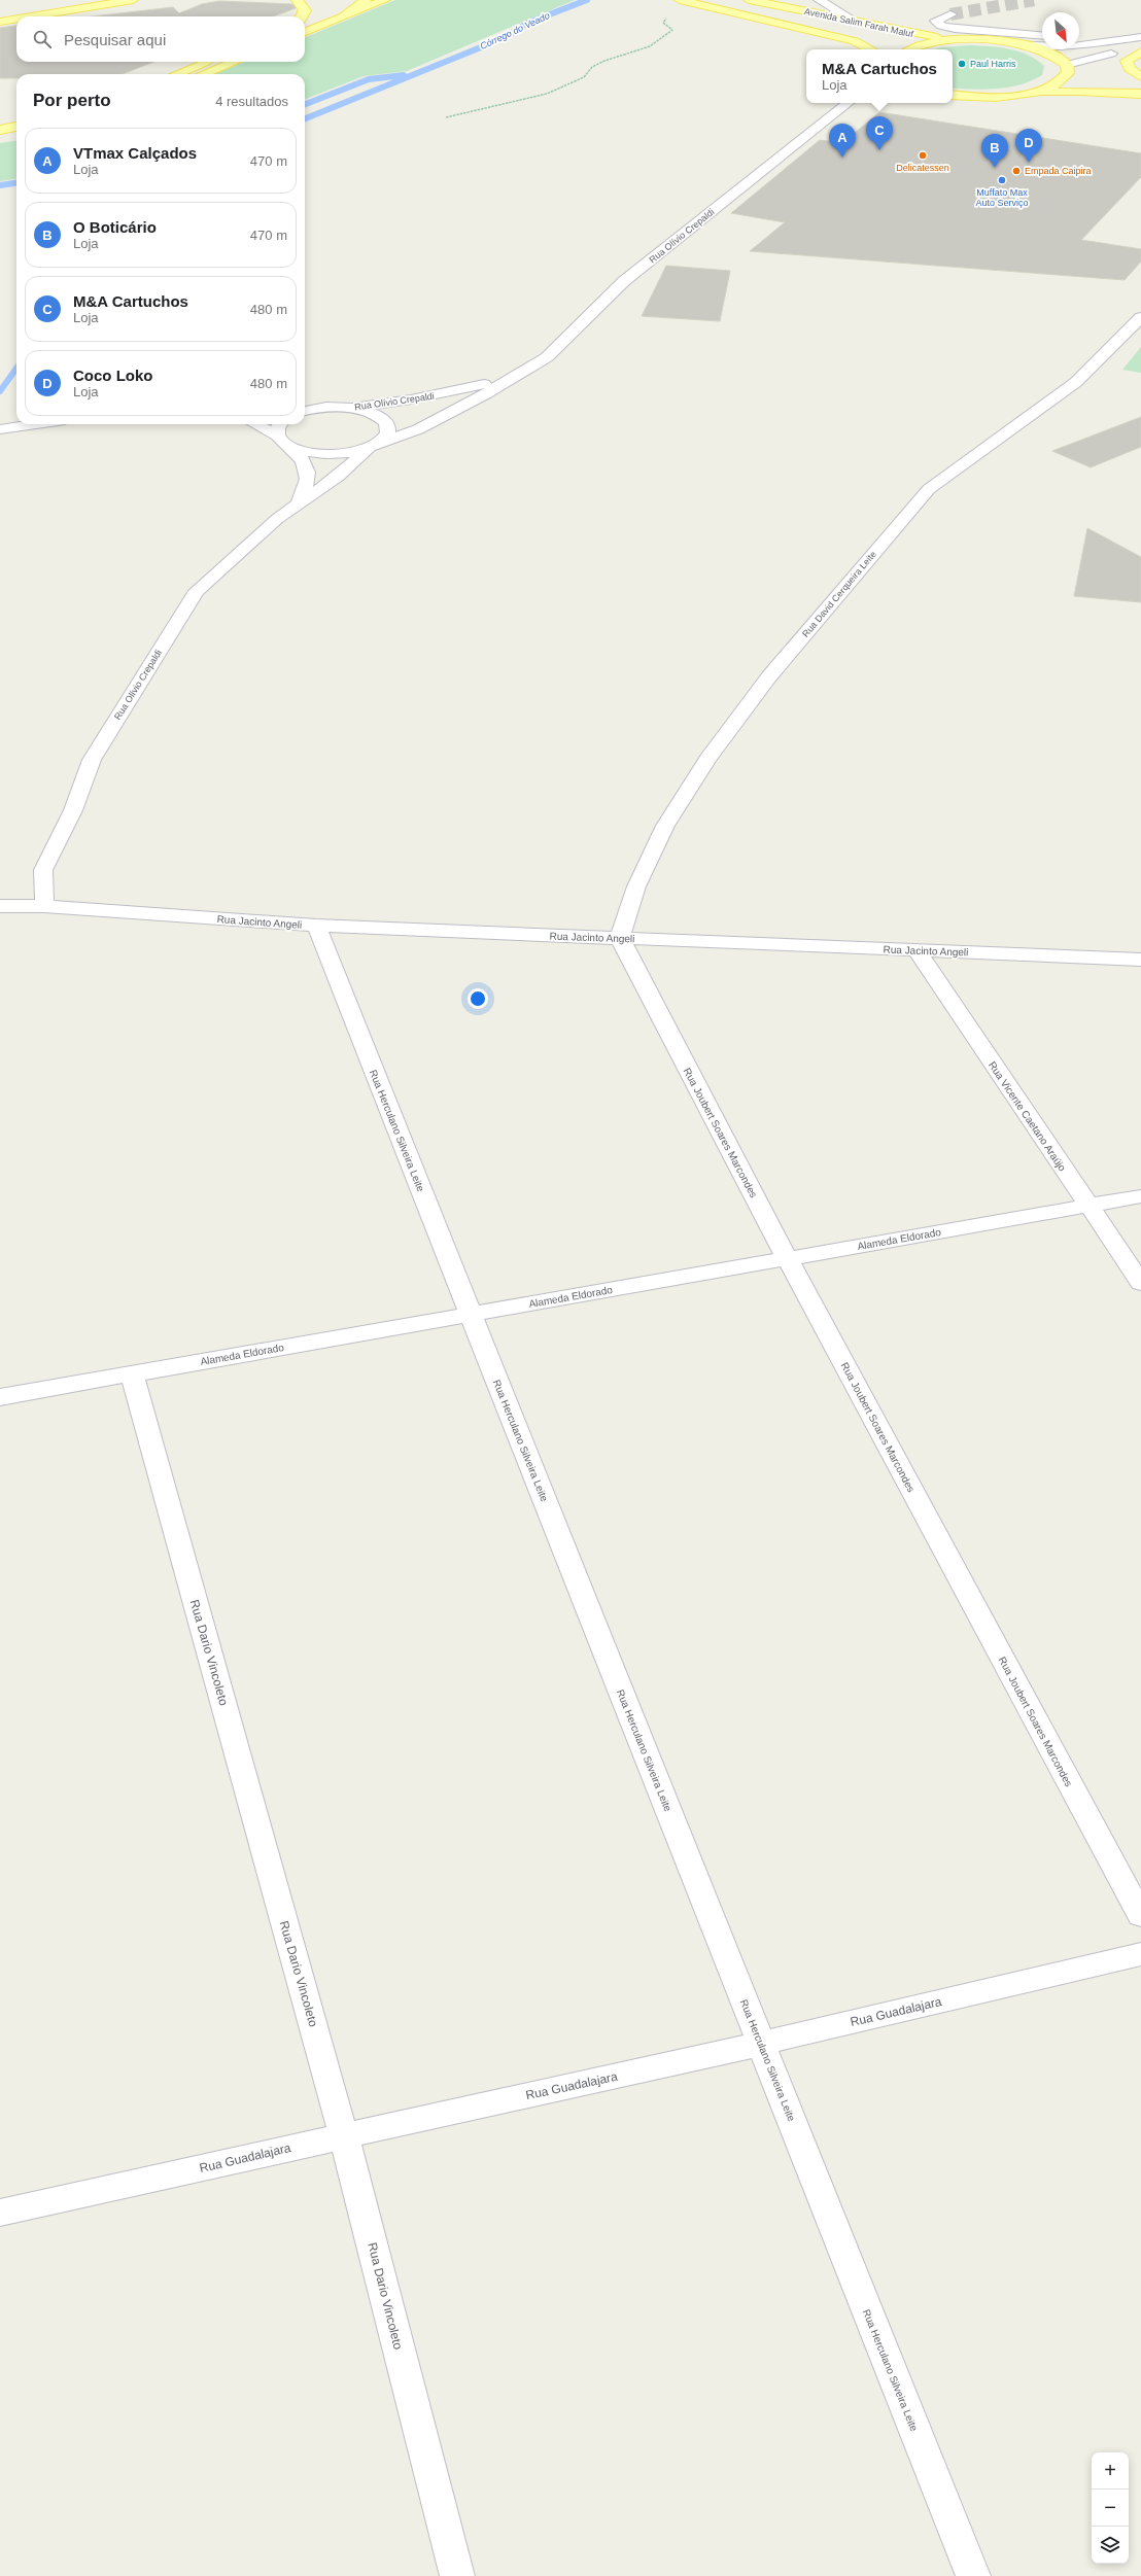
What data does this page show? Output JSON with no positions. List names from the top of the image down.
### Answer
{
  "streets": {
    "main road": ["Avenida Salim Farah Maluf"],
    "street": [
      "Rua Olívio Crepaldi",
      "Rua David Cerqueira Leite",
      "Rua Jacinto Angeli",
      "Rua Vicente Caetano Araújo",
      "Rua Herculano Silveira Leite",
      "Rua Joubert Soares Marcondes",
      "Alameda Eldorado",
      "Rua Dario Vincoleto",
      "Rua Guadalajara"
    ]
  },
  "crossings": [
    ["Rua Olívio Crepaldi", "Rua Jacinto Angeli"],
    ["Rua David Cerqueira Leite", "Rua Jacinto Angeli"],
    ["Rua David Cerqueira Leite", "Rua Joubert Soares Marcondes"],
    ["Rua Jacinto Angeli", "Rua Vicente Caetano Araújo"],
    ["Rua Jacinto Angeli", "Rua Herculano Silveira Leite"],
    ["Rua Jacinto Angeli", "Rua Joubert Soares Marcondes"],
    ["Rua Vicente Caetano Araújo", "Alameda Eldorado"],
    ["Rua Herculano Silveira Leite", "Alameda Eldorado"],
    ["Rua Herculano Silveira Leite", "Rua Guadalajara"],
    ["Rua Joubert Soares Marcondes", "Alameda Eldorado"],
    ["Alameda Eldorado", "Rua Dario Vincoleto"],
    ["Rua Dario Vincoleto", "Rua Guadalajara"]
  ],
  "water": ["Córrego do Veado"],
  "places": [
    "Paul Harris",
    "Delicatessen",
    "Empada Caipira",
    "Muffato Max Auto Serviço"
  ],
  "north": "bottom right",
  "page": {
    "search": "Pesquisar aqui",
    "popup": ["M&A Cartuchos", "Loja"],
    "heading": ["Por perto", "4 resultados"],
    "pins": [
      "C",
      "A",
      "D",
      "B"
    ],
    "list": [
      {
        "mark": "A",
        "name": "VTmax Calçados",
        "note": "Loja",
        "value": "470 m"
      },
      {
        "mark": "B",
        "name": "O Boticário",
        "note": "Loja",
        "value": "470 m"
      },
      {
        "mark": "C",
        "name": "M&A Cartuchos",
        "note": "Loja",
        "value": "480 m"
      },
      {
        "mark": "D",
        "name": "Coco Loko",
        "note": "Loja",
        "value": "480 m"
      }
    ],
    "map_buttons": ["+", "−"]
  }
}
